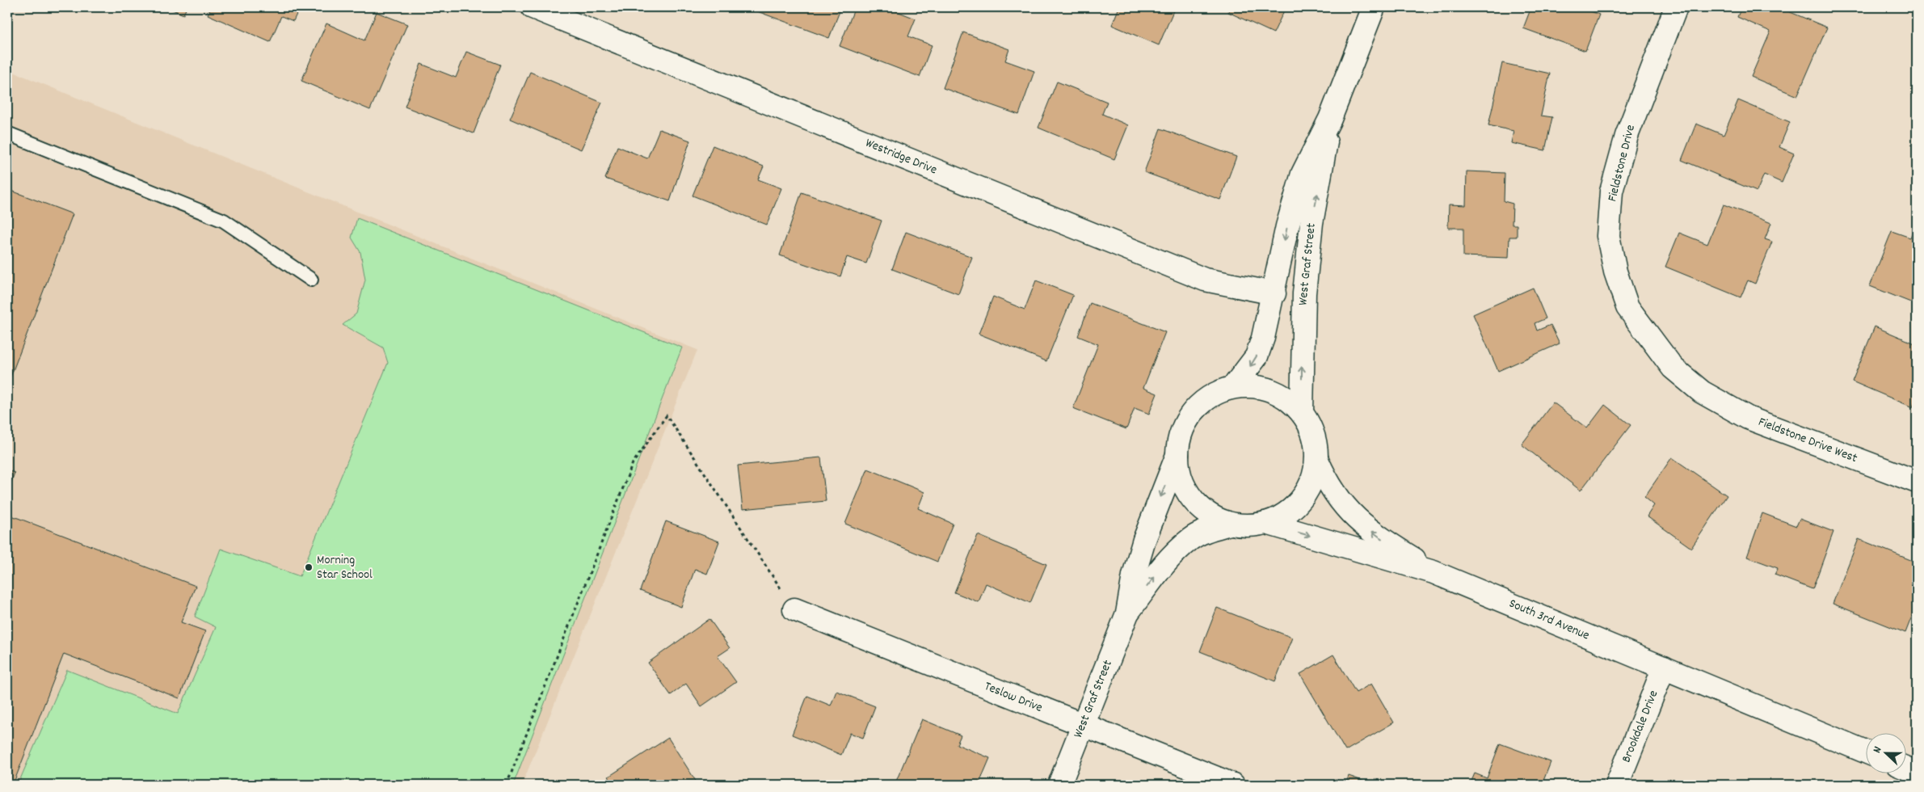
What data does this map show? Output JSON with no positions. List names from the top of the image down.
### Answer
{
  "streets": {
    "street": [
      "Westridge Drive",
      "Fieldstone Drive",
      "West Graf Street",
      "Fieldstone Drive West",
      "South 3rd Avenue",
      "Teslow Drive",
      "Brookdale Drive"
    ]
  },
  "crossings": [
    ["Westridge Drive", "West Graf Street"],
    ["Fieldstone Drive", "Fieldstone Drive West"],
    ["West Graf Street", "South 3rd Avenue"],
    ["West Graf Street", "Teslow Drive"],
    ["South 3rd Avenue", "Brookdale Drive"]
  ],
  "places": ["Morning Star School"],
  "north": "left"
}
